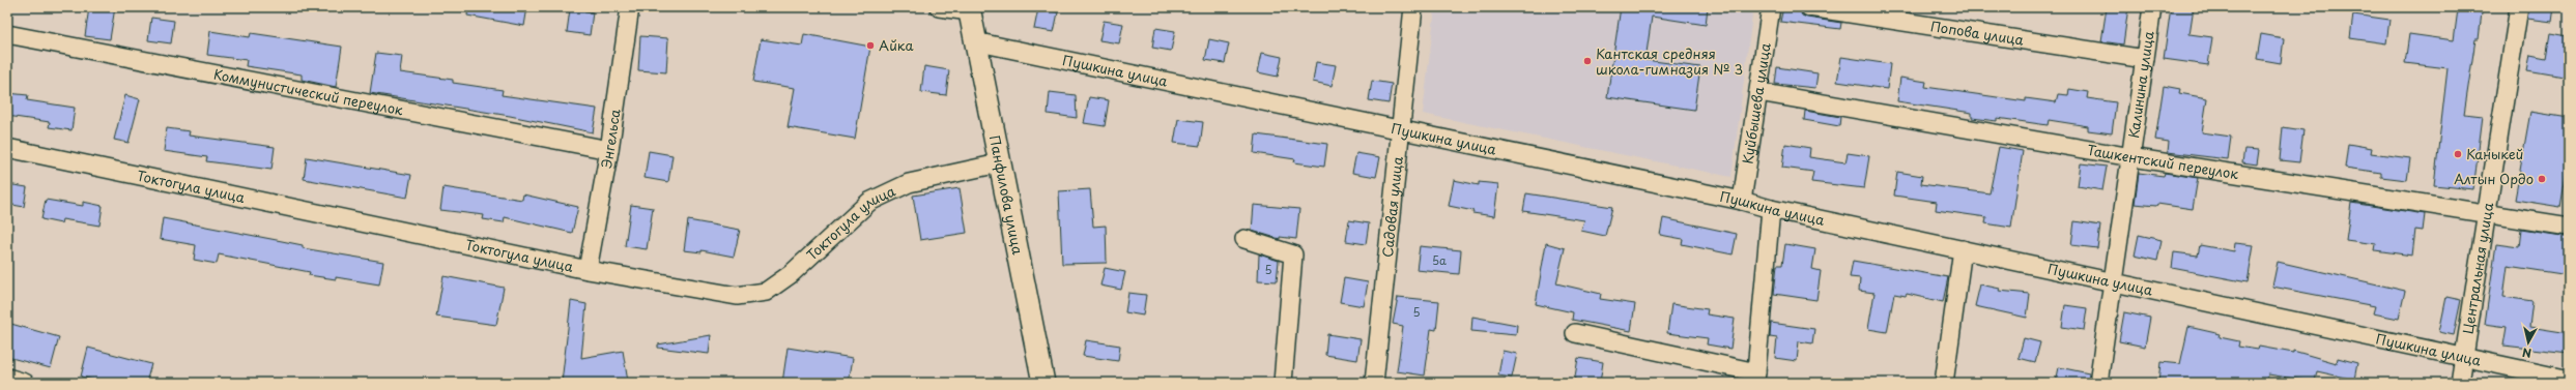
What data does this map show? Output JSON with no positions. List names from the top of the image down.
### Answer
{
  "streets": {
    "street": [
      "Попова улица",
      "Пушкина улица",
      "Калинина улица",
      "Коммунистический переулок",
      "Куйбышева улица",
      "Энгельса",
      "Ташкентский переулок",
      "Токтогула улица",
      "Панфилова улица",
      "Садовая улица",
      "Центральная улица"
    ]
  },
  "crossings": [
    ["Попова улица", "Калинина улица"],
    ["Пушкина улица", "Калинина улица"],
    ["Пушкина улица", "Куйбышева улица"],
    ["Пушкина улица", "Панфилова улица"],
    ["Пушкина улица", "Садовая улица"],
    ["Пушкина улица", "Центральная улица"],
    ["Калинина улица", "Ташкентский переулок"],
    ["Коммунистический переулок", "Энгельса"],
    ["Куйбышева улица", "Ташкентский переулок"],
    ["Энгельса", "Токтогула улица"],
    ["Ташкентский переулок", "Центральная улица"],
    ["Токтогула улица", "Панфилова улица"]
  ],
  "places": [
    "Айка",
    "Кантская средняя школа-гимназия № 3",
    "Каныкей",
    "Алтын Ордо"
  ],
  "house_numbers": ["5а", "5", "5"],
  "north": "bottom"
}
